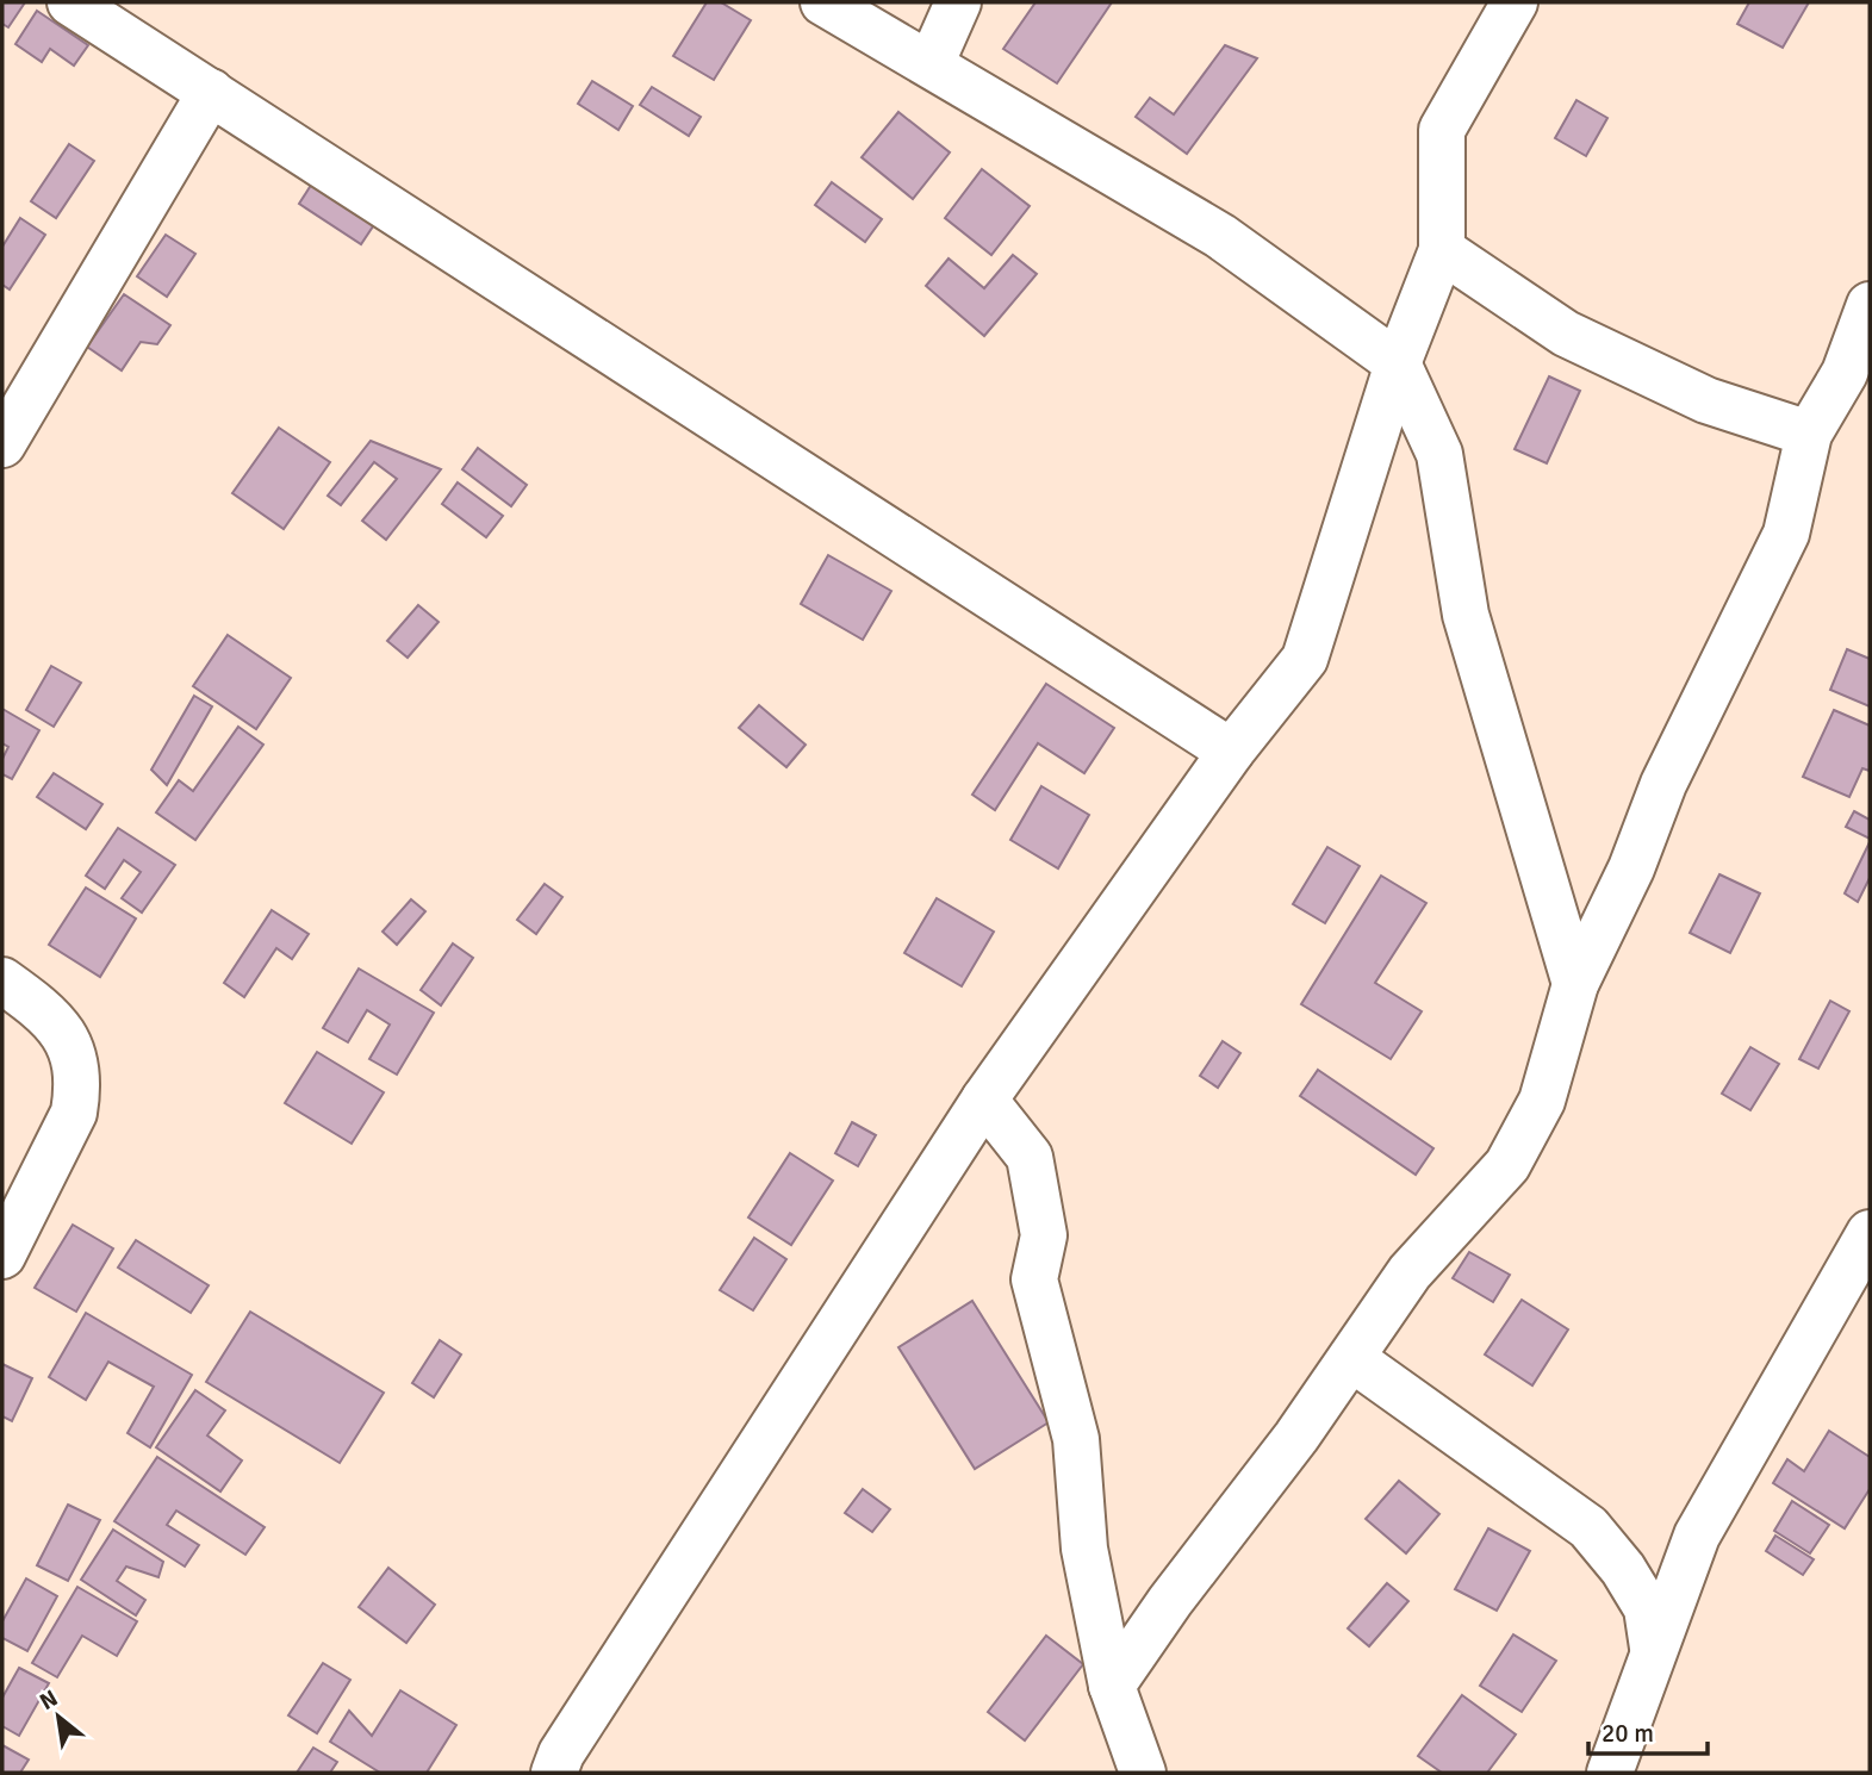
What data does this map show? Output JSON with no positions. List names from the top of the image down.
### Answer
{
  "scale_bar": "20 m",
  "north": "top left"
}
